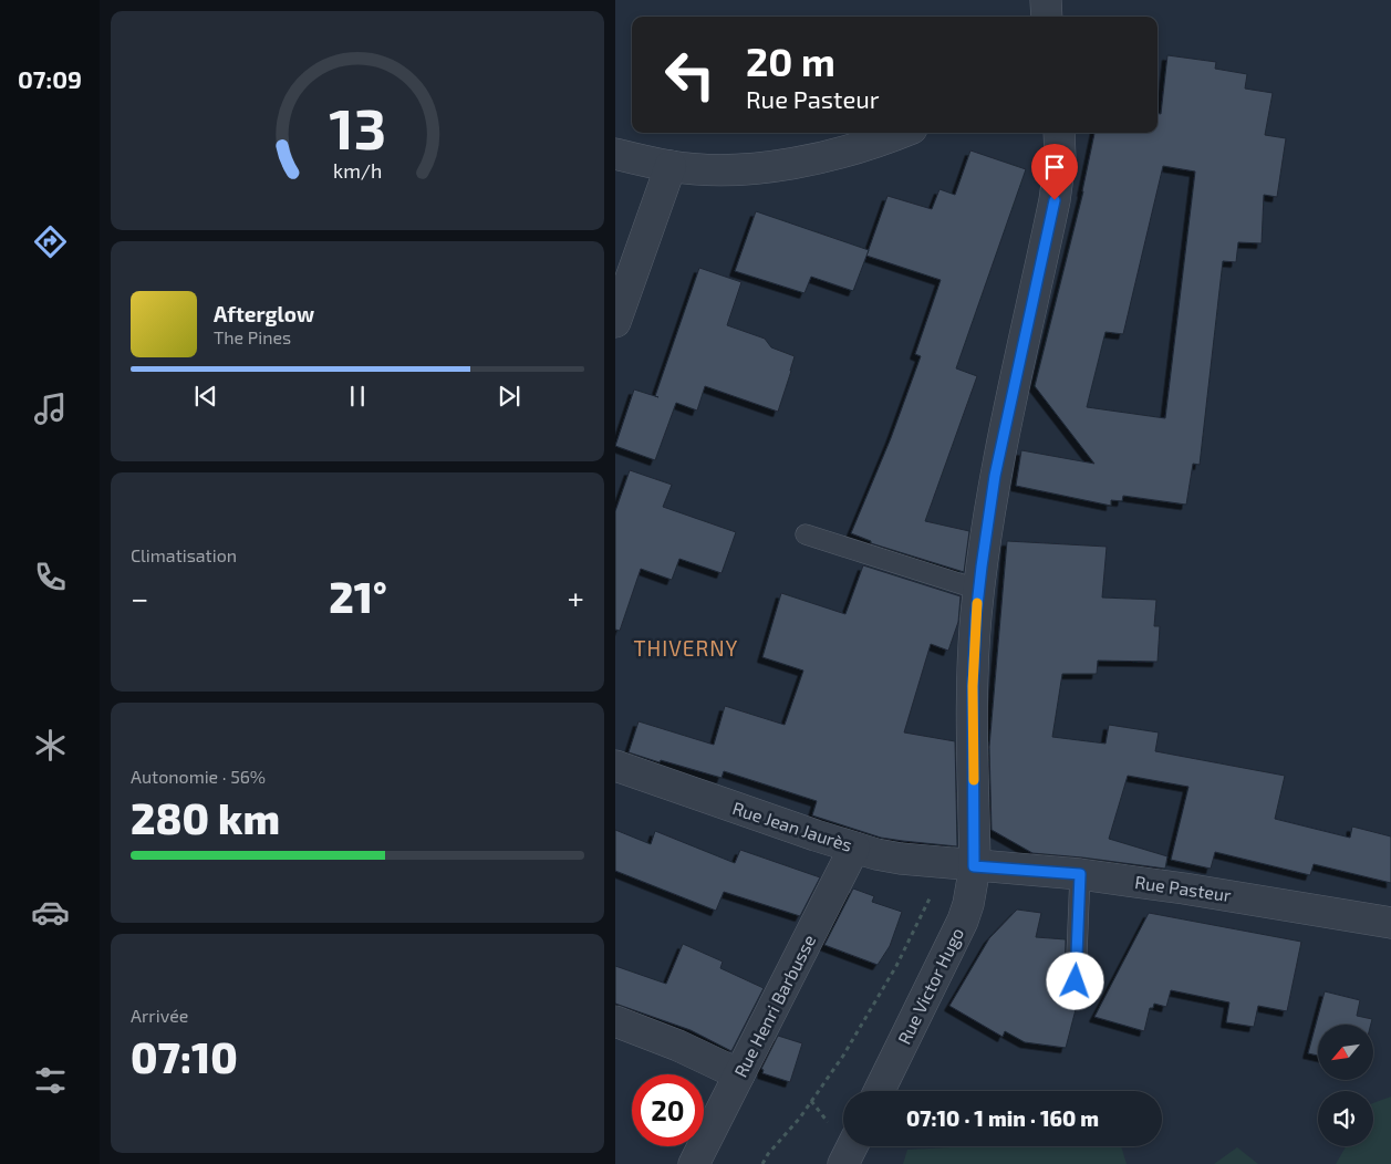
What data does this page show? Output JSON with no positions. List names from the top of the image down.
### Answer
{
  "streets": {
    "street": [
      "Rue Jean Jaurès",
      "Rue Pasteur",
      "Rue Victor Hugo",
      "Rue Henri Barbusse"
    ]
  },
  "crossings": [
    ["Rue Jean Jaurès", "Rue Pasteur"],
    ["Rue Jean Jaurès", "Rue Victor Hugo"],
    ["Rue Jean Jaurès", "Rue Henri Barbusse"],
    ["Rue Pasteur", "Rue Victor Hugo"]
  ],
  "districts": ["THIVERNY"],
  "north": "bottom left",
  "page": {
    "tabs": "07:09",
    "turn": ["20 m", "Rue Pasteur"],
    "song": ["Afterglow", "The Pines"],
    "tile": [
      "Climatisation",
      ["Autonomie · 56%", "280 km"],
      ["Arrivée", "07:10"]
    ],
    "heat": ["−", "21°", "+"],
    "limit": "20",
    "trip": "07:10 · 1 min · 160 m",
    "gauge": ["13", "km/h"]
  }
}
